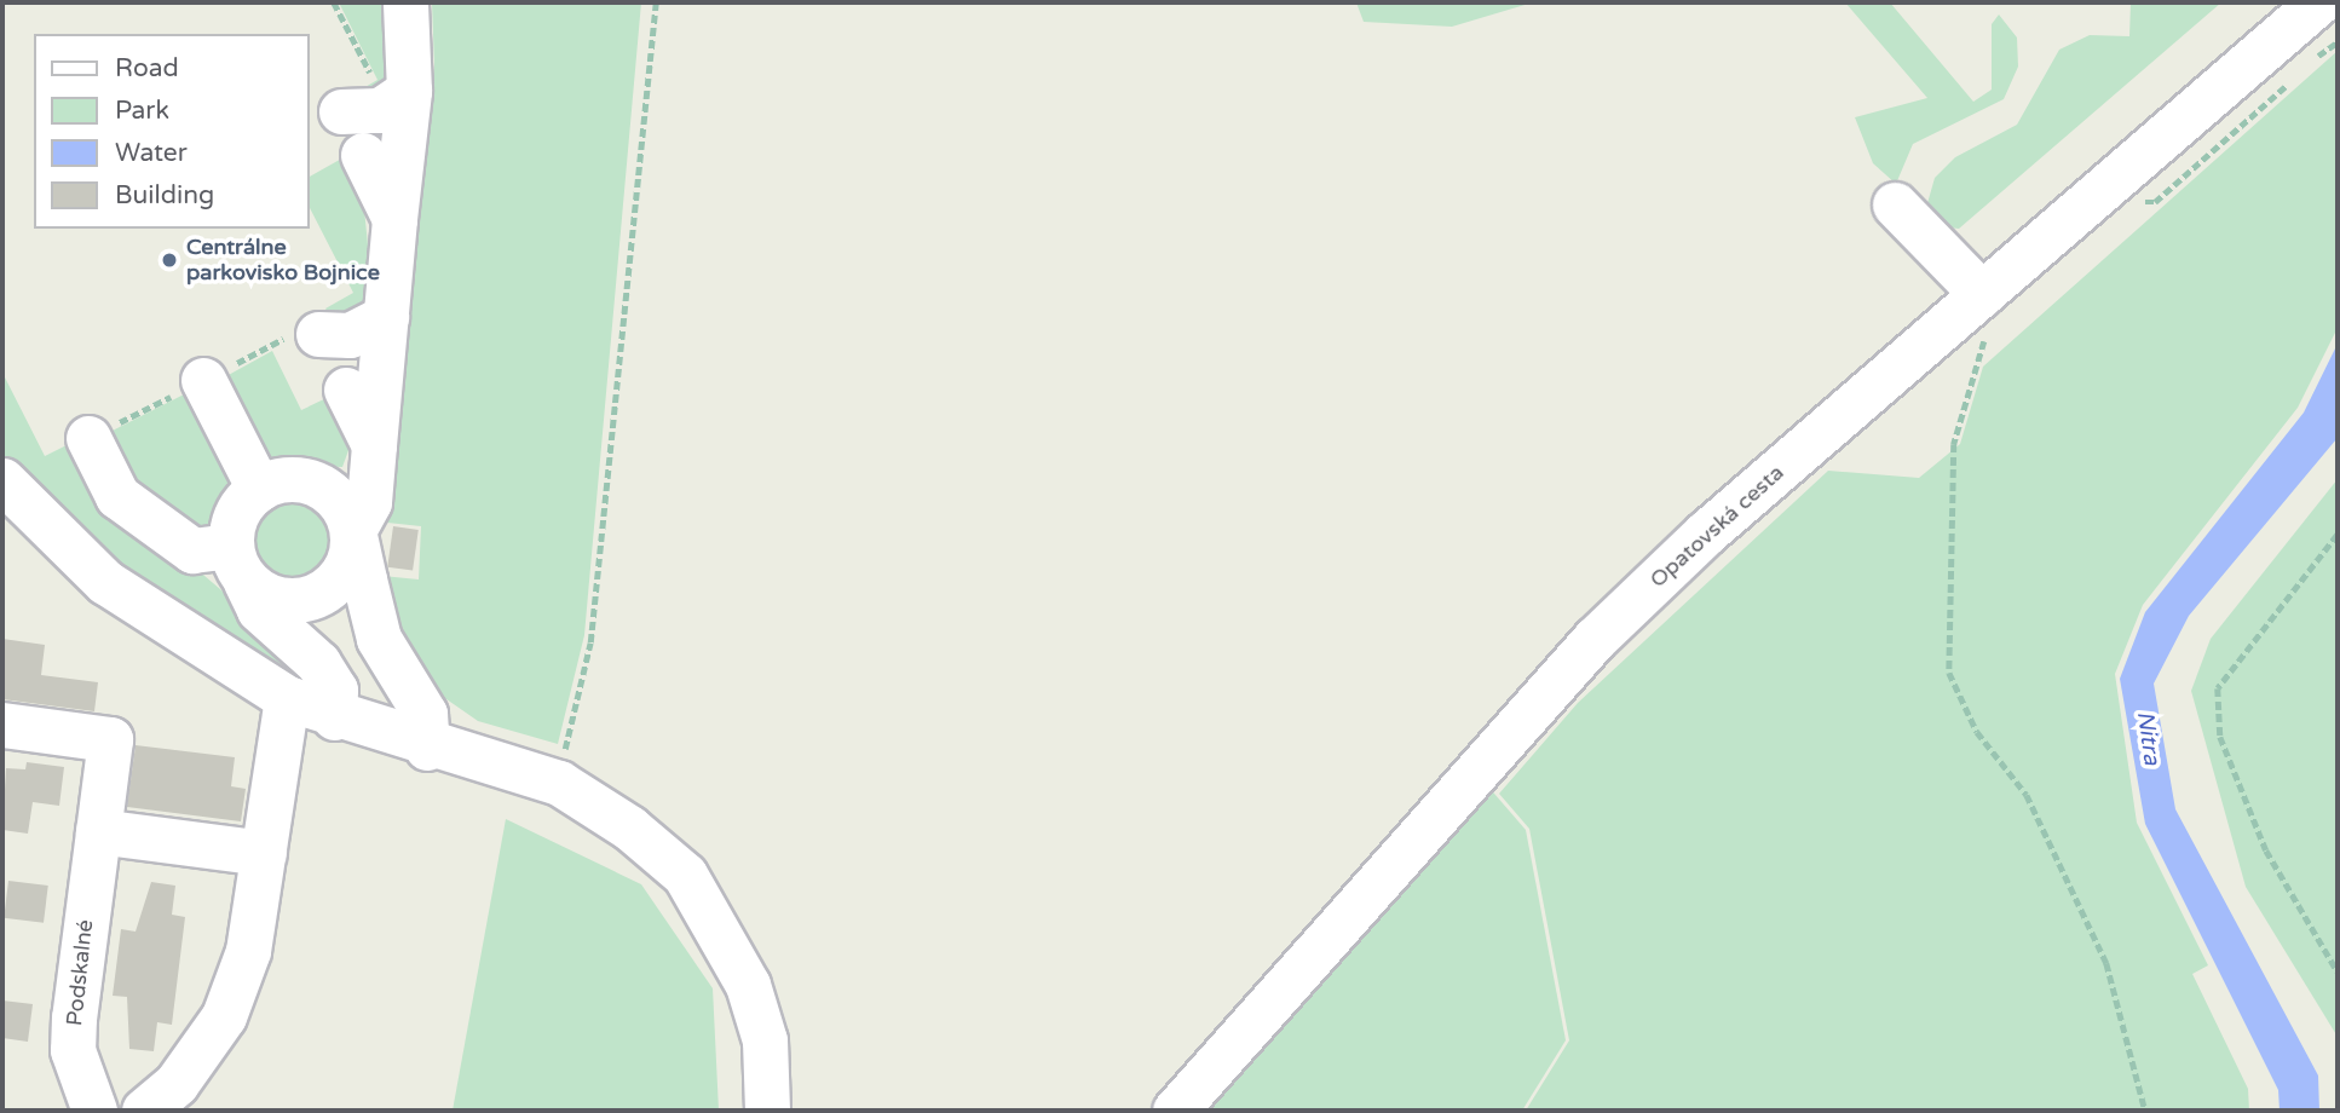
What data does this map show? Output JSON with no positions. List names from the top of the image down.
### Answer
{
  "streets": {
    "street": ["Opatovská cesta", "Podskalné"]
  },
  "water": ["Nitra"],
  "places": ["Centrálne parkovisko Bojnice"],
  "legend": [
    "Road",
    "Park",
    "Water",
    "Building"
  ]
}
